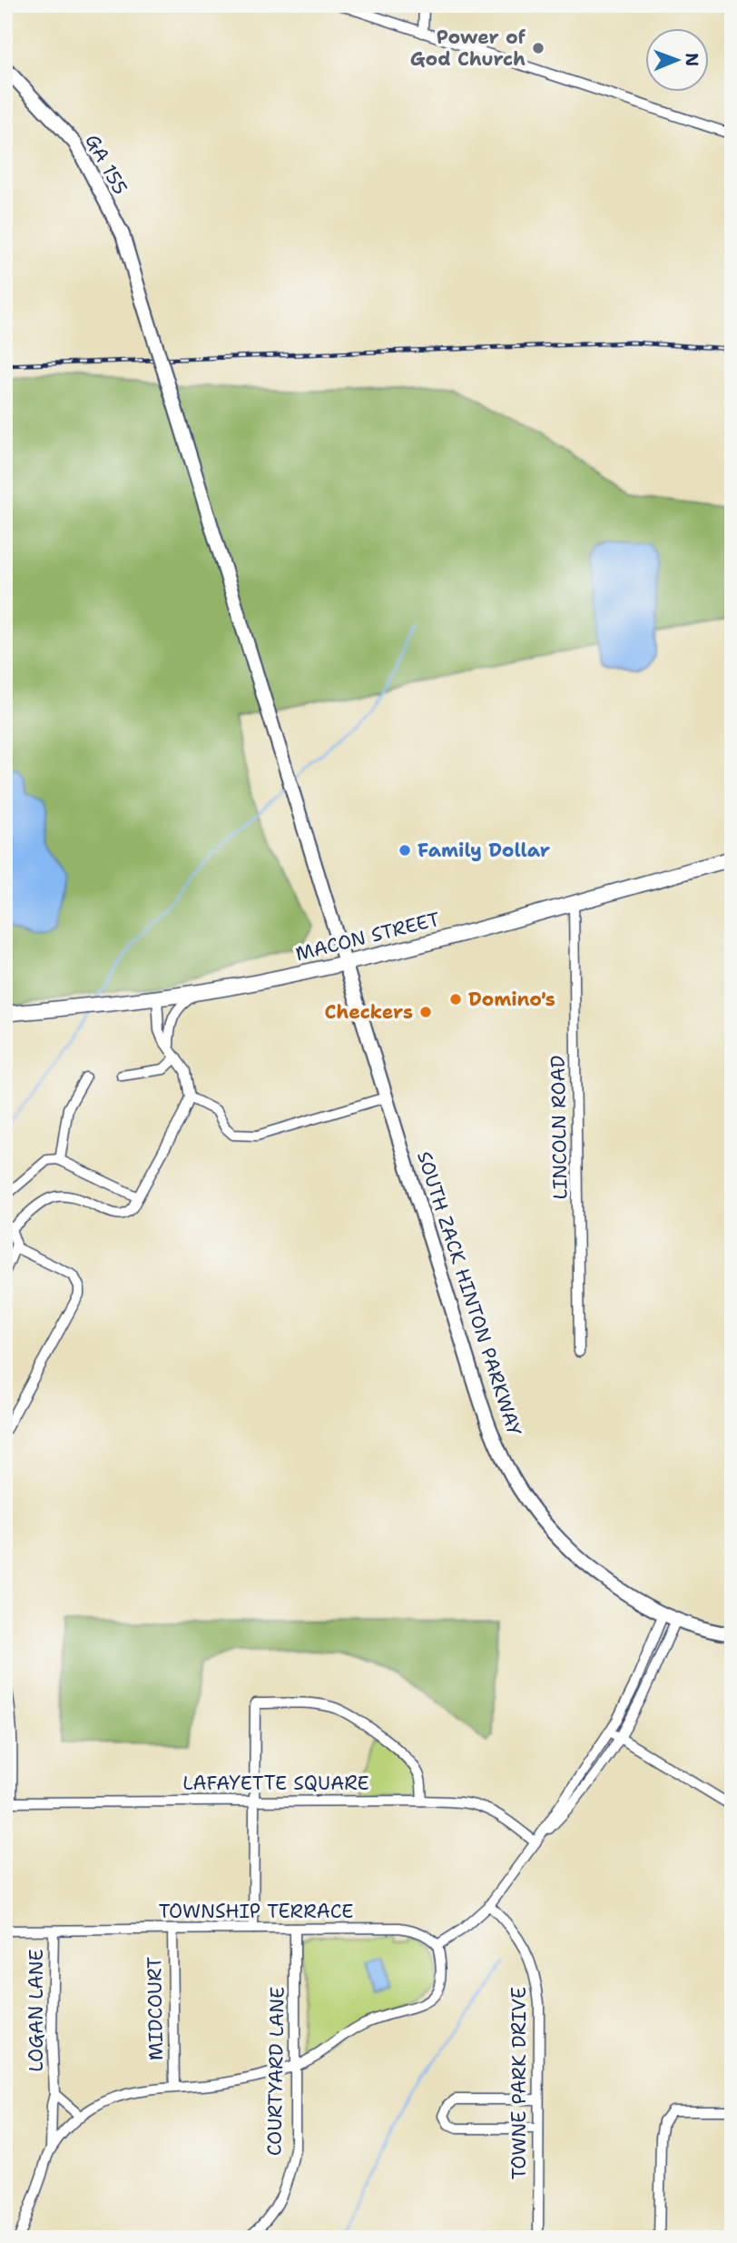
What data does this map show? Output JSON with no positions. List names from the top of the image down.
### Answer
{
  "streets": {
    "main road": ["GA 155", "MACON STREET", "SOUTH ZACK HINTON PARKWAY"],
    "street": [
      "LINCOLN ROAD",
      "LAFAYETTE SQUARE",
      "TOWNSHIP TERRACE",
      "MIDCOURT",
      "LOGAN LANE",
      "COURTYARD LANE",
      "TOWNE PARK DRIVE"
    ]
  },
  "crossings": [
    ["GA 155", "MACON STREET"],
    ["GA 155", "SOUTH ZACK HINTON PARKWAY"],
    ["MACON STREET", "LINCOLN ROAD"],
    ["MACON STREET", "SOUTH ZACK HINTON PARKWAY"],
    ["TOWNSHIP TERRACE", "MIDCOURT"],
    ["TOWNSHIP TERRACE", "LOGAN LANE"],
    ["TOWNSHIP TERRACE", "COURTYARD LANE"]
  ],
  "places": [
    "Power of God Church",
    "Family Dollar",
    "Domino's",
    "Checkers"
  ],
  "north": "right"
}
